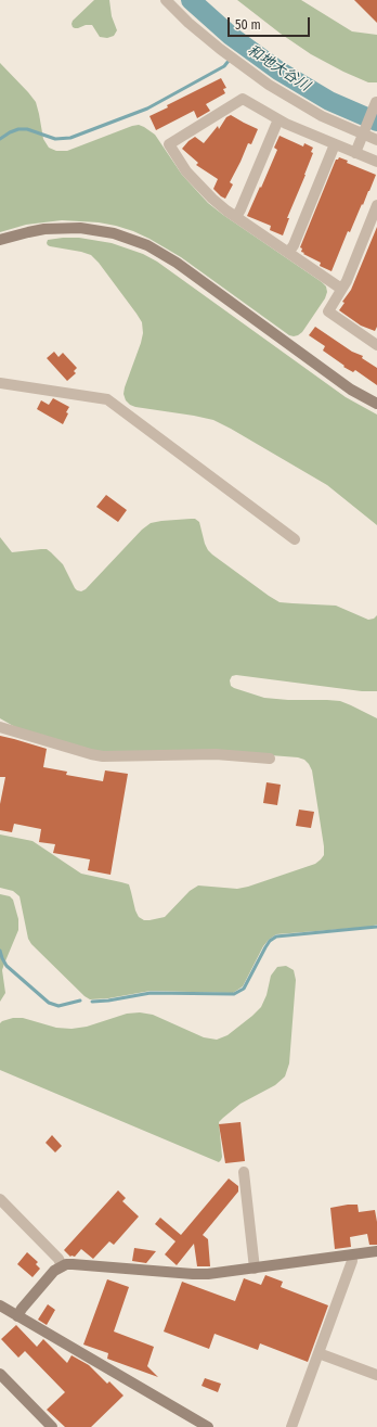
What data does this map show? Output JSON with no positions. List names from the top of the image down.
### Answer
{
  "water": ["和地大谷川"],
  "scale_bar": "50 m"
}
